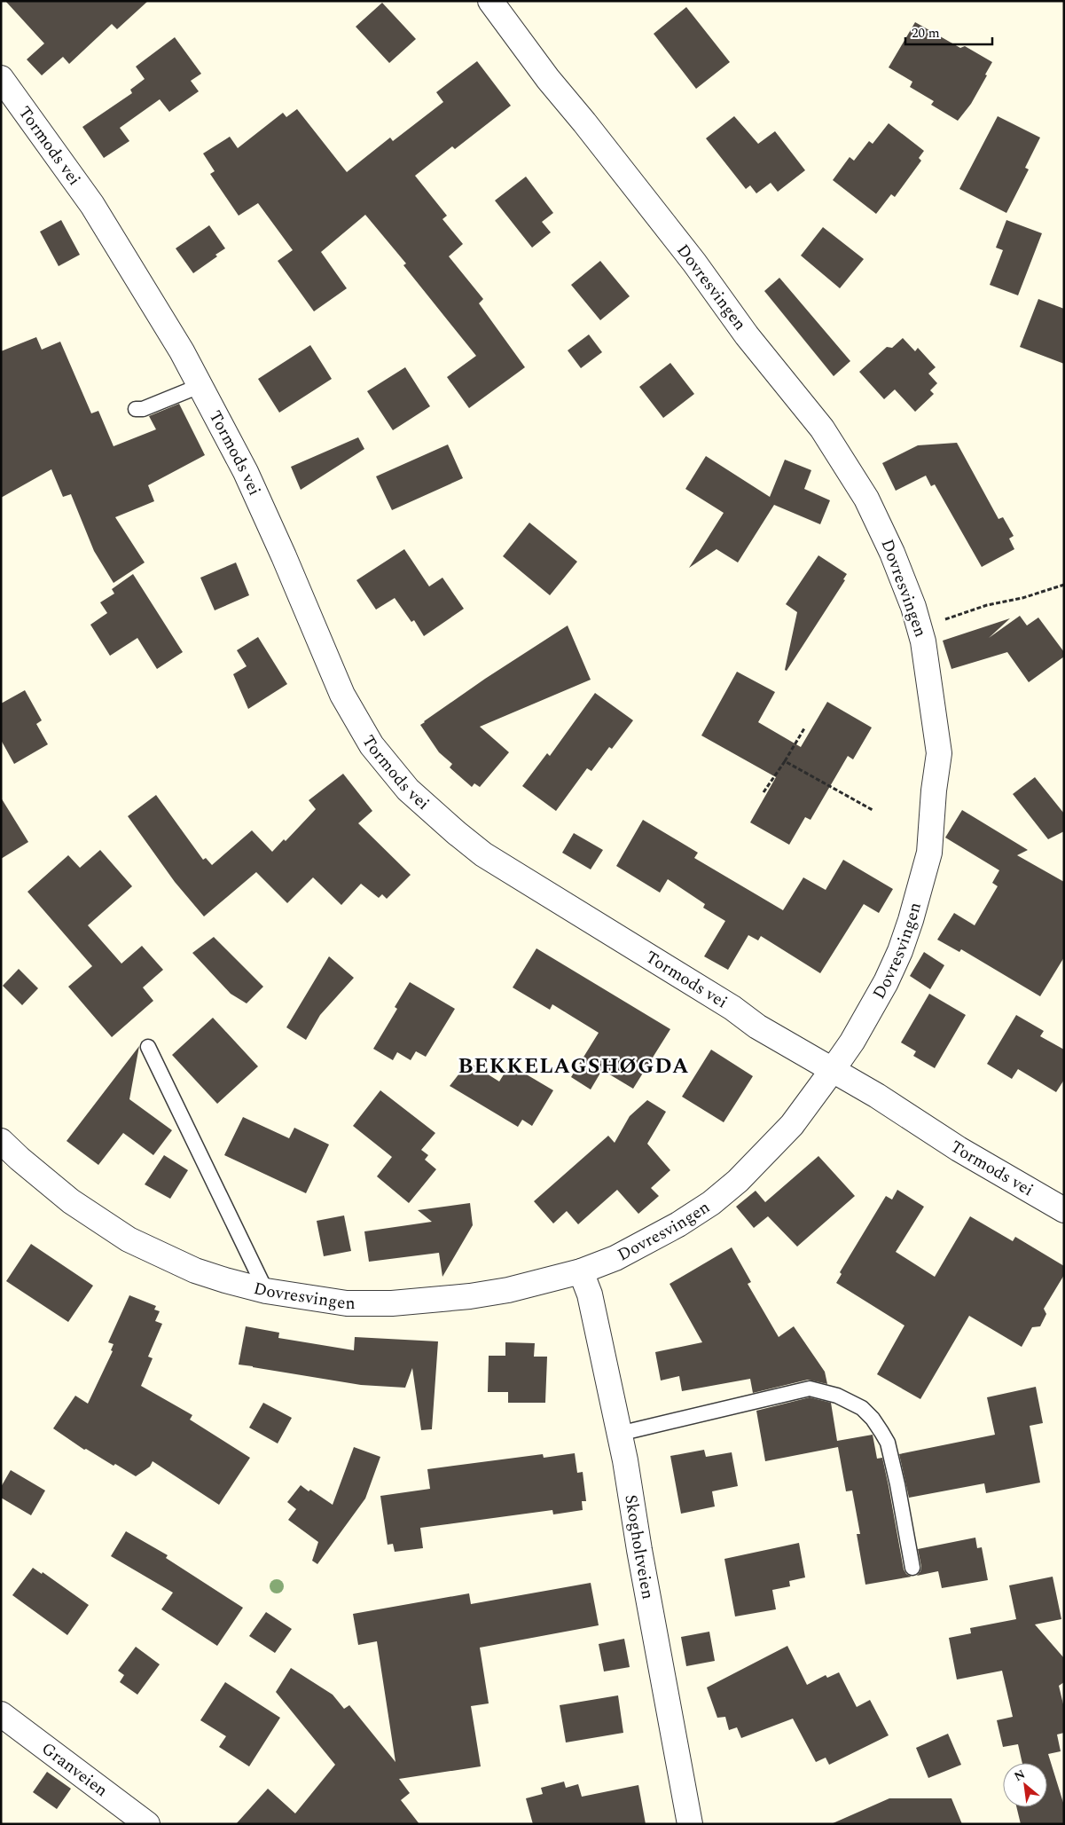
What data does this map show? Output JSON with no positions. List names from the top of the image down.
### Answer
{
  "streets": {
    "street": [
      "Tormods vei",
      "Dovresvingen",
      "Skogholtveien",
      "Granveien"
    ]
  },
  "crossings": [
    ["Tormods vei", "Dovresvingen"],
    ["Dovresvingen", "Skogholtveien"]
  ],
  "districts": ["BEKKELAGSHØGDA"],
  "scale_bar": "20 m",
  "north": "top left"
}
